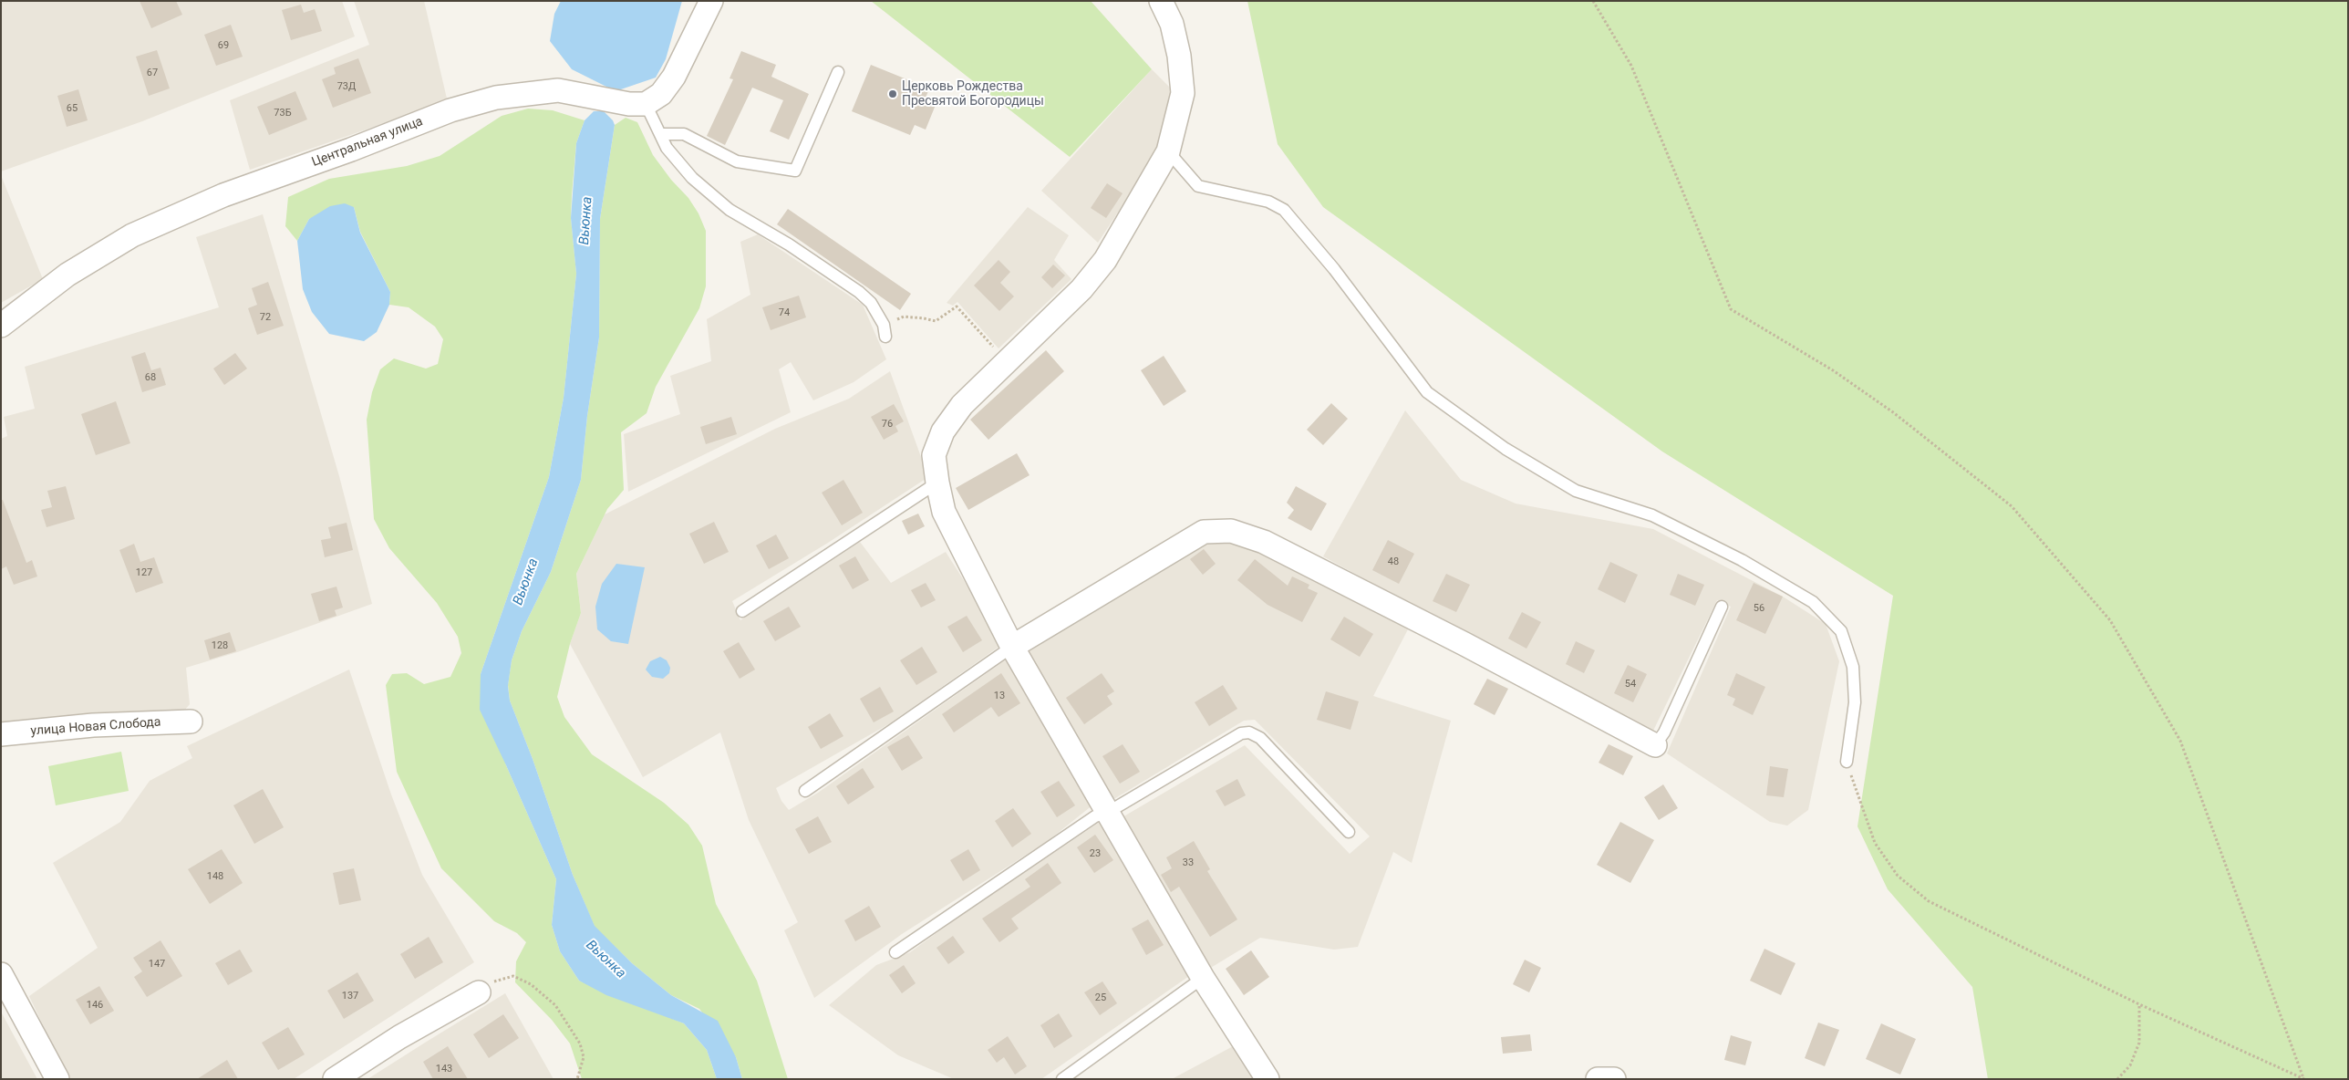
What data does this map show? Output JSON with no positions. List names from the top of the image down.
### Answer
{
  "streets": {
    "street": ["Центральная улица", "улица Новая Слобода"]
  },
  "water": ["Вьюнка"],
  "places": ["Церковь Рождества Пресвятой Богородицы"],
  "house_numbers": [
    "69",
    "67",
    "73Д",
    "65",
    "73Б",
    "74",
    "72",
    "68",
    "76",
    "48",
    "127",
    "56",
    "128",
    "54",
    "13",
    "23",
    "33",
    "148",
    "147",
    "137",
    "25",
    "146",
    "143"
  ]
}
